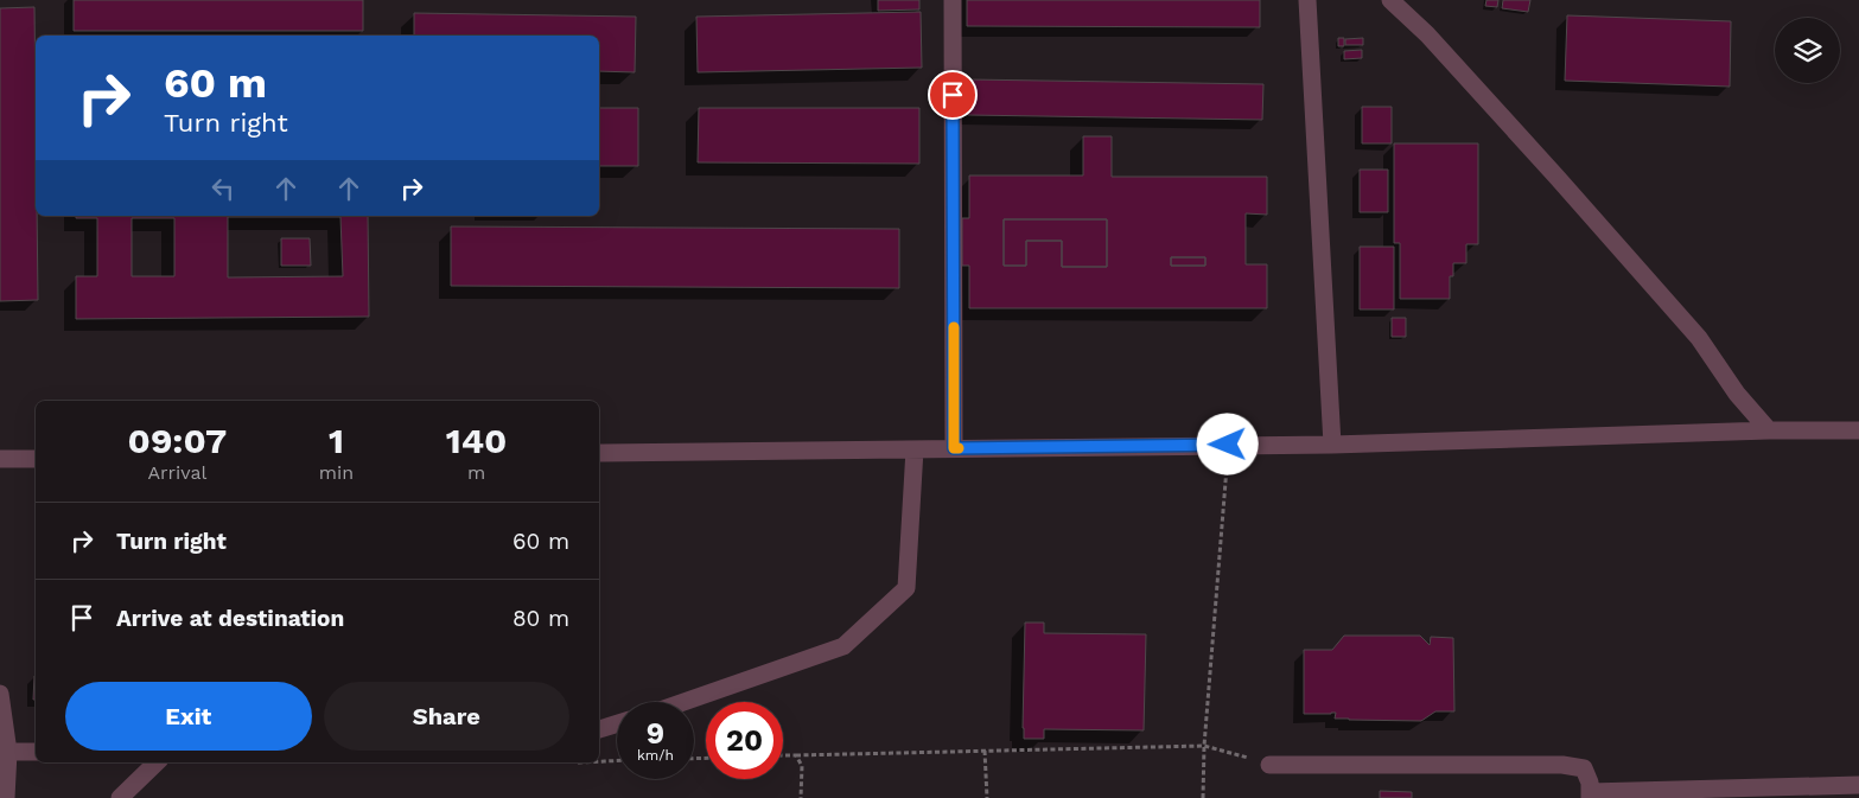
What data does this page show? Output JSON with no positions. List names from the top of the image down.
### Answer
{
  "page": {
    "turn": ["60 m", "Turn right"],
    "eta": [
      "09:07",
      "Arrival",
      "1",
      "min",
      "140",
      "m"
    ],
    "list": [
      {
        "name": "Turn right",
        "value": "60 m"
      },
      {
        "name": "Arrive at destination",
        "value": "80 m"
      }
    ],
    "buttons": ["Exit", "Share"],
    "speed": "9 km/h",
    "limit": "20"
  }
}
